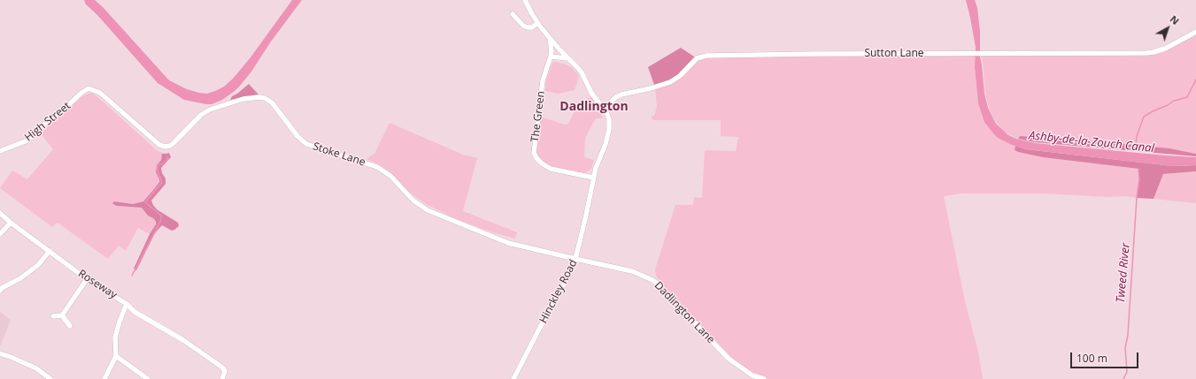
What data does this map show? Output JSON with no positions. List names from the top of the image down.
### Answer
{
  "streets": {
    "street": [
      "Sutton Lane",
      "The Green",
      "High Street",
      "Stoke Lane",
      "Roseway",
      "Hinckley Road",
      "Dadlington Lane"
    ]
  },
  "crossings": [
    ["Sutton Lane", "Hinckley Road"],
    ["The Green", "Hinckley Road"],
    ["High Street", "Stoke Lane"],
    ["Stoke Lane", "Hinckley Road"],
    ["Stoke Lane", "Dadlington Lane"],
    ["Hinckley Road", "Dadlington Lane"]
  ],
  "districts": ["Dadlington"],
  "water": ["Ashby-de-la-Zouch Canal", "Tweed River"],
  "scale_bar": "100 m",
  "north": "top right"
}
